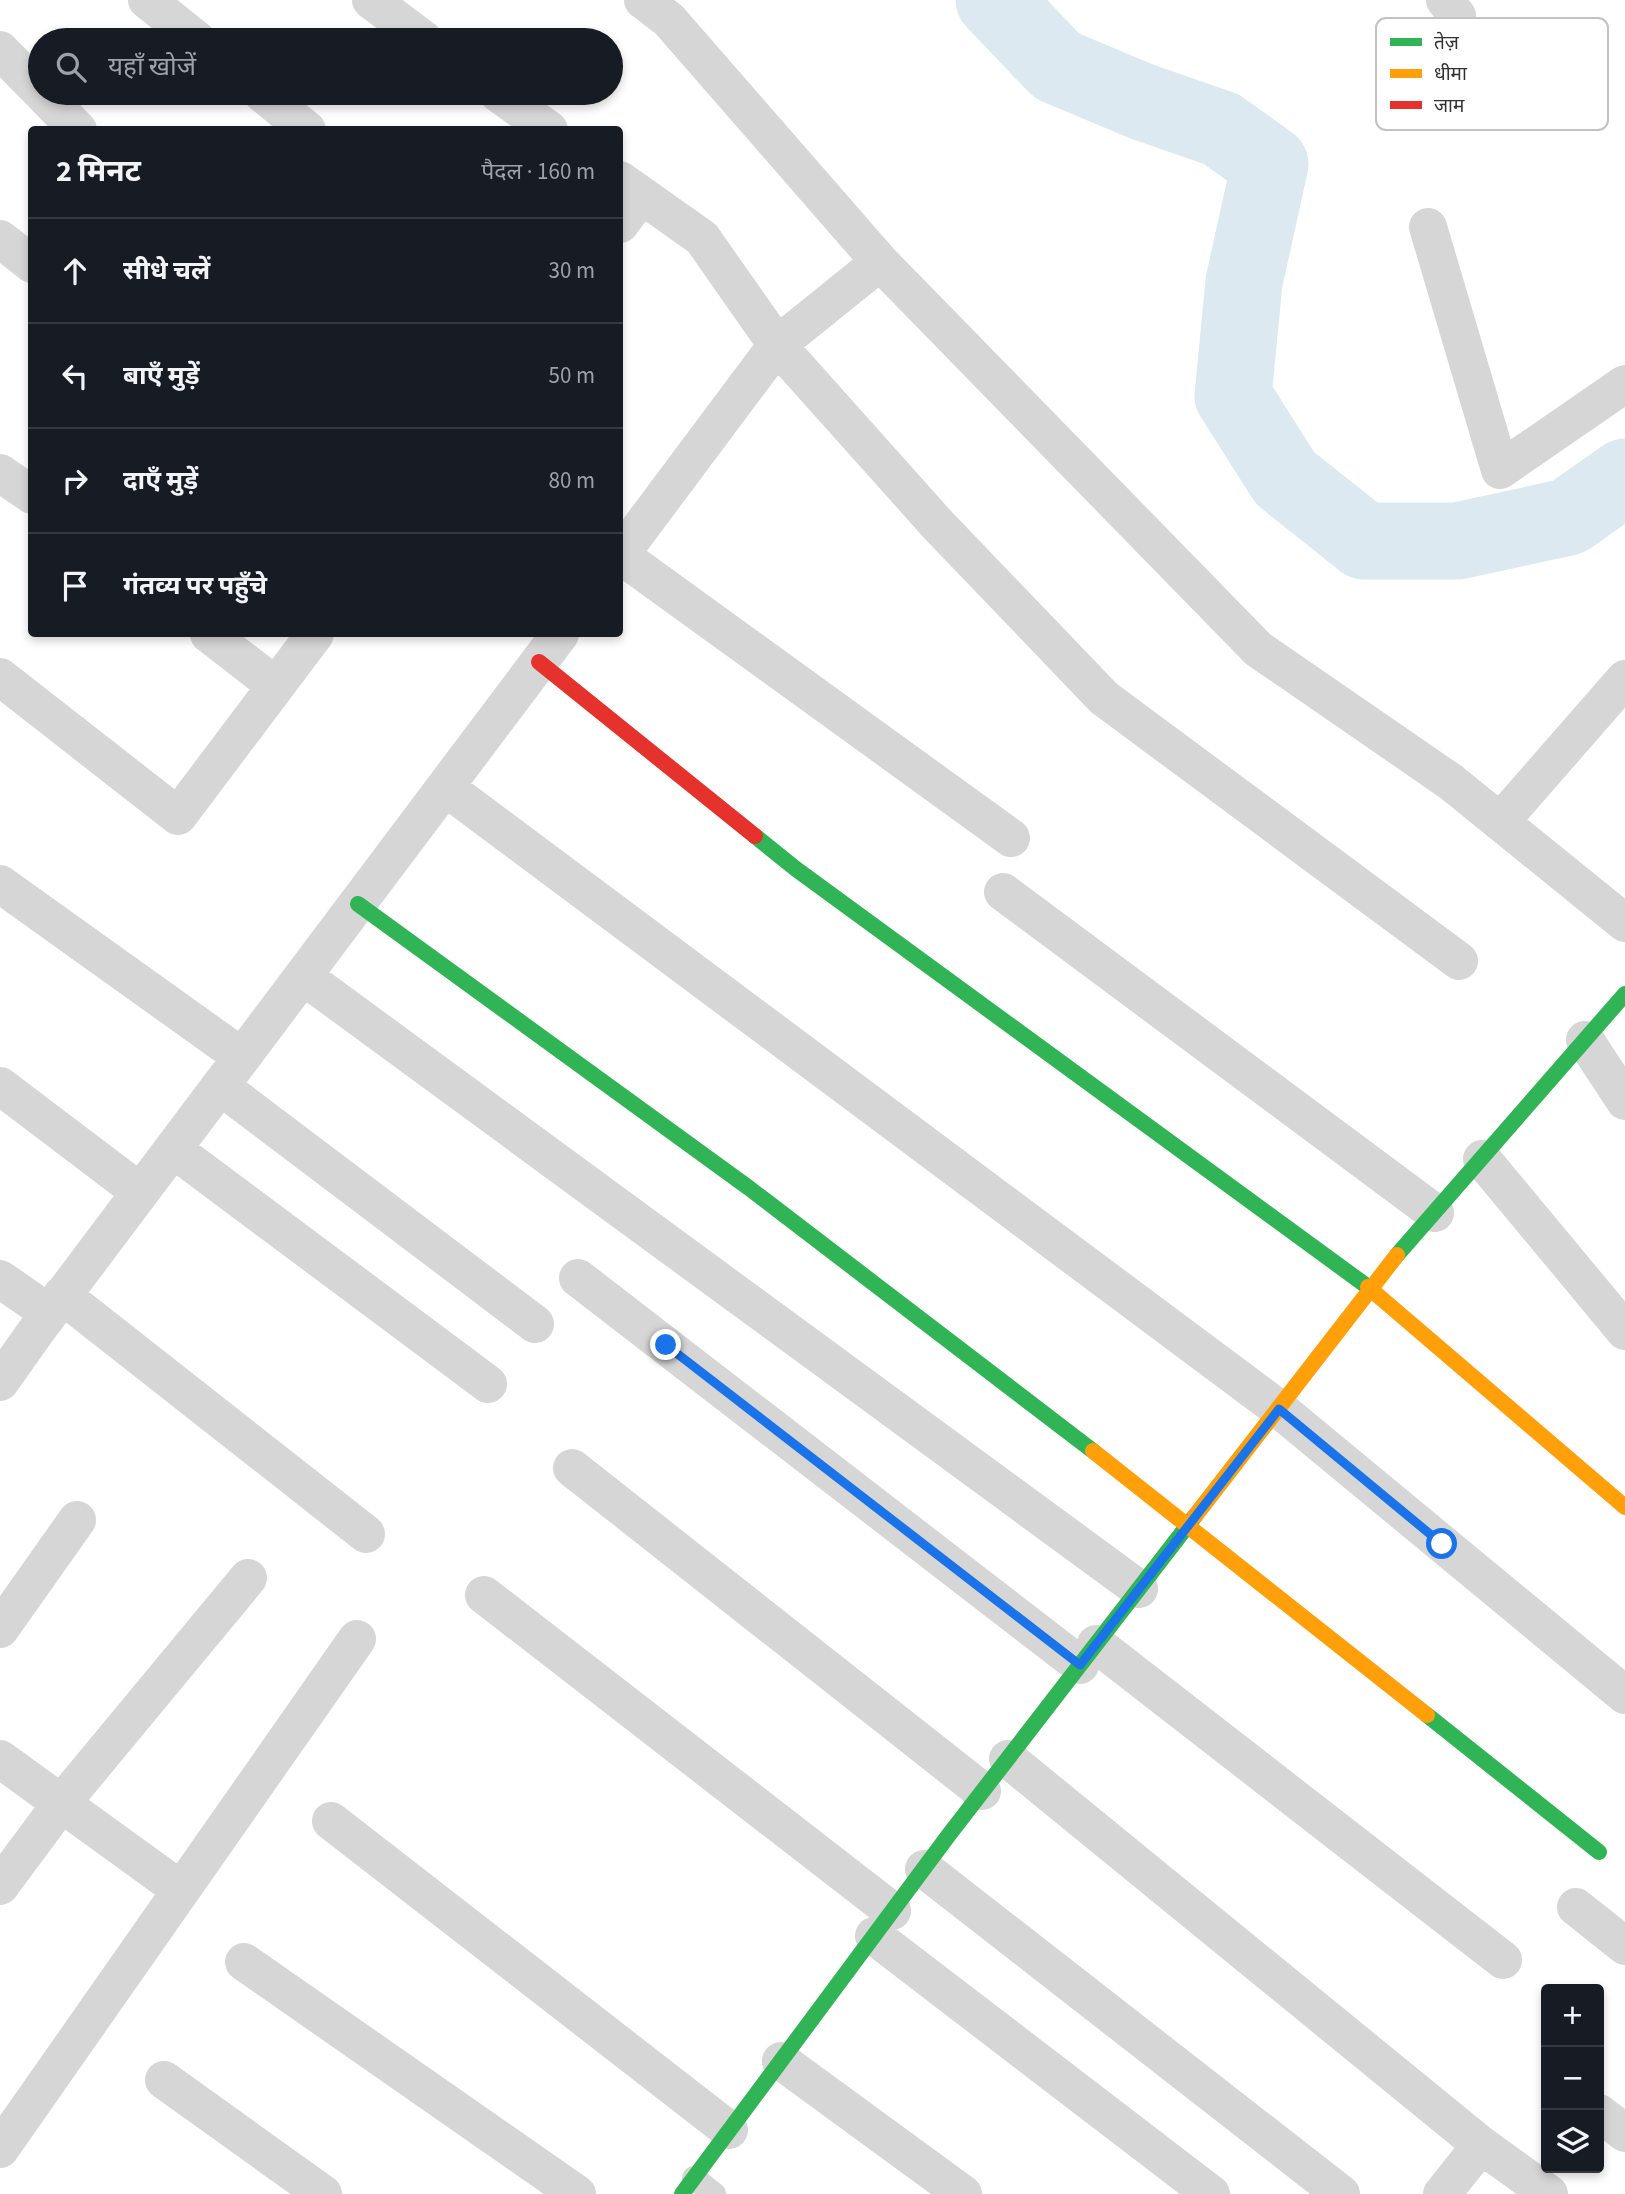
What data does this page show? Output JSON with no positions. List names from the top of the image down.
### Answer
{
  "legend": ["तेज़", "धीमा", "जाम"],
  "page": {
    "search": "यहाँ खोजें",
    "heading": ["2 मिनट", "पैदल · 160 m"],
    "list": [
      ["सीधे चलें", "30 m"],
      ["बाएँ मुड़ें", "50 m"],
      ["दाएँ मुड़ें", "80 m"],
      "गंतव्य पर पहुँचे"
    ],
    "map_buttons": ["+", "−"]
  }
}
